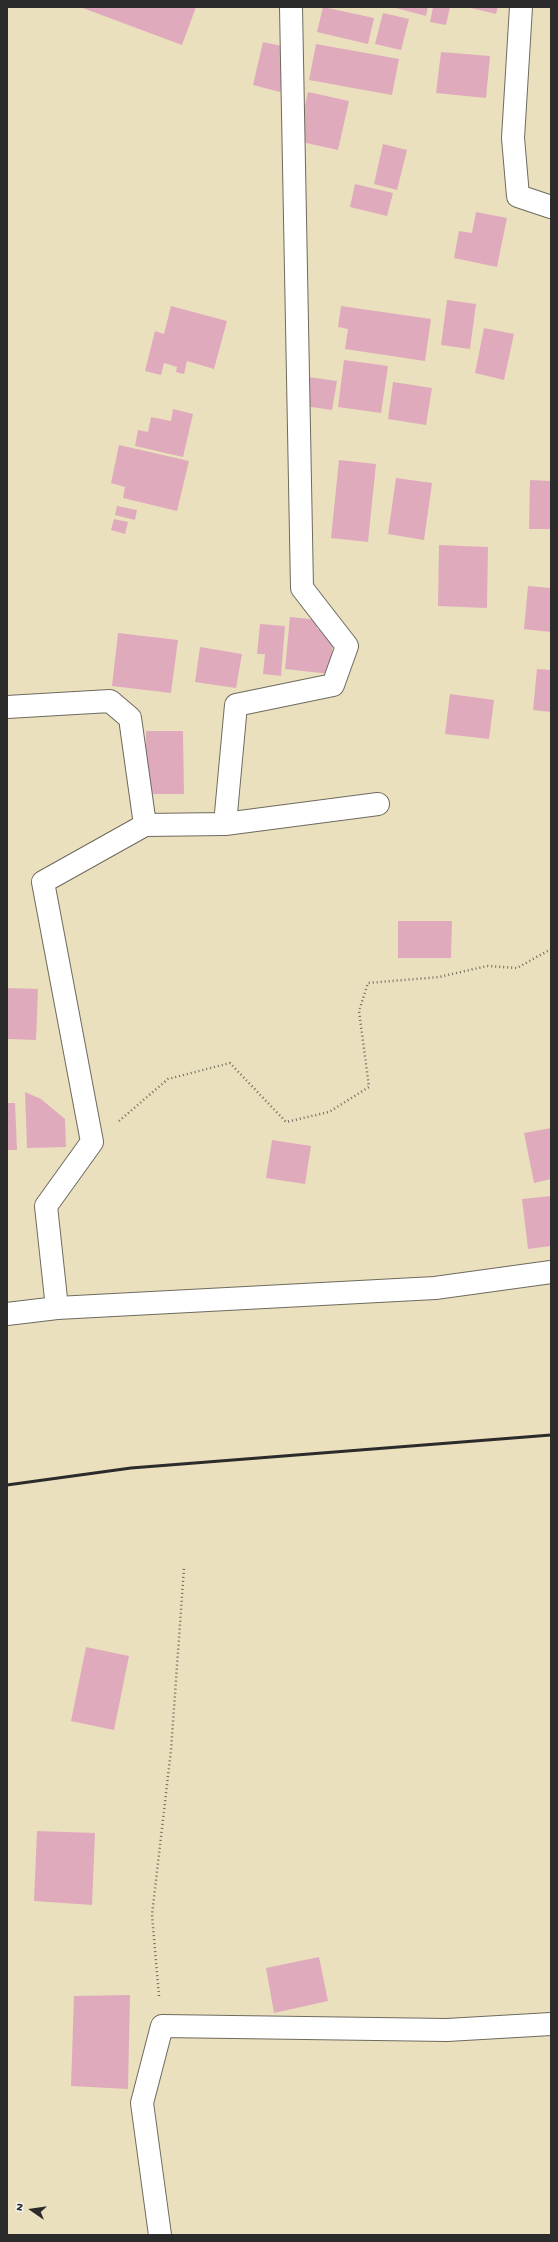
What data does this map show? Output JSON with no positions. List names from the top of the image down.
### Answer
{
  "north": "left"
}
